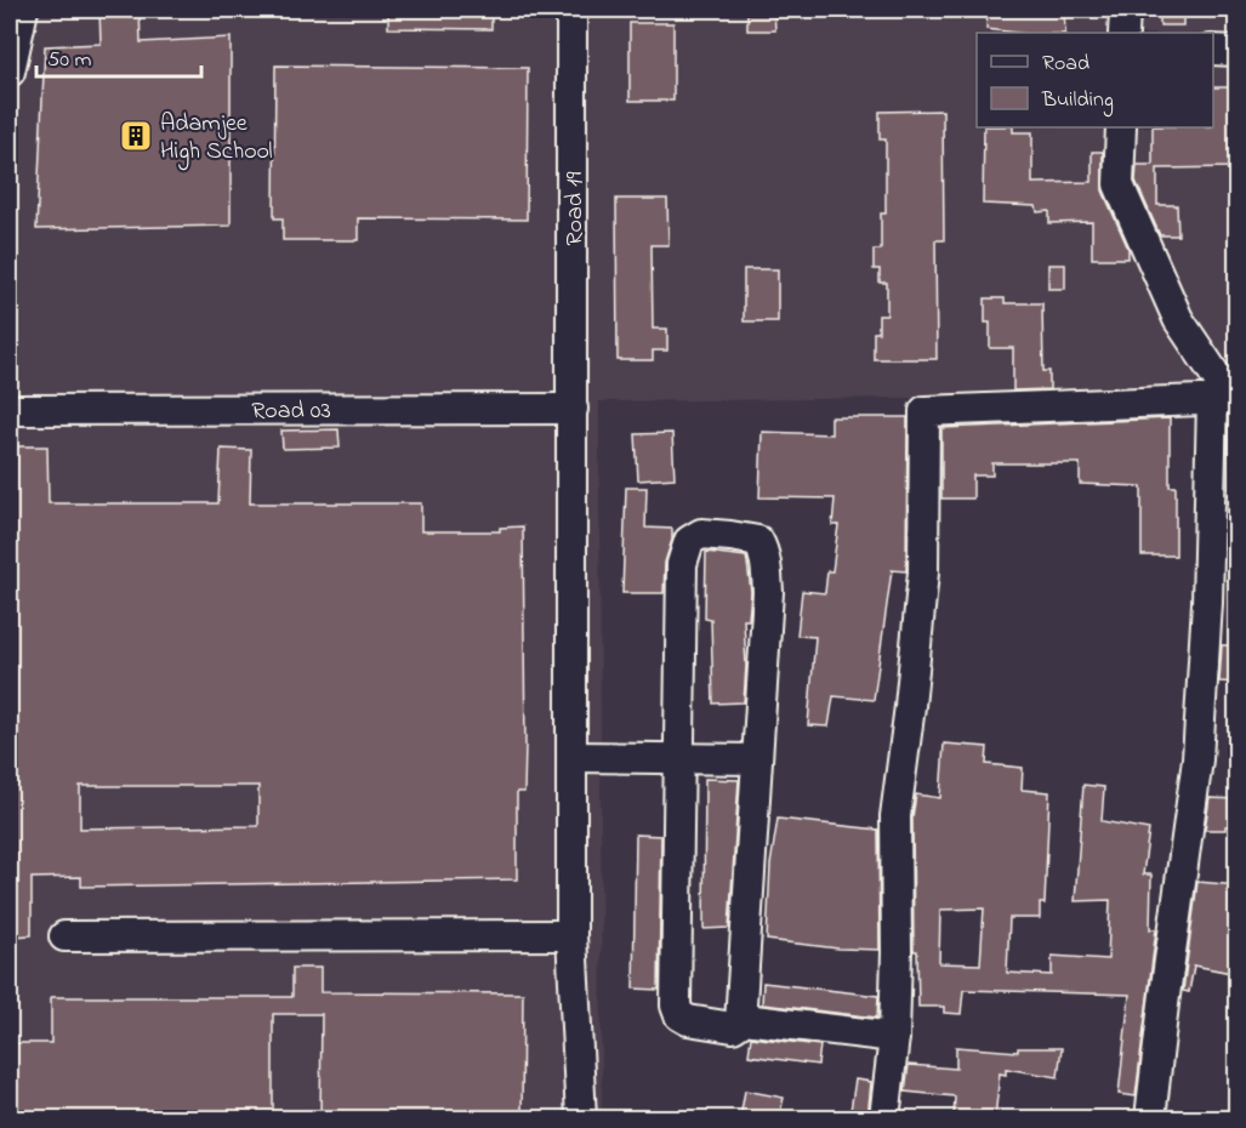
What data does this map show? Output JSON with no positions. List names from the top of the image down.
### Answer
{
  "streets": {
    "street": ["Road 19", "Road 03"]
  },
  "crossings": [
    ["Road 19", "Road 03"]
  ],
  "places": {
    "building": ["Adamjee High School"]
  },
  "legend": ["Road", "Building"],
  "scale_bar": "50 m"
}
